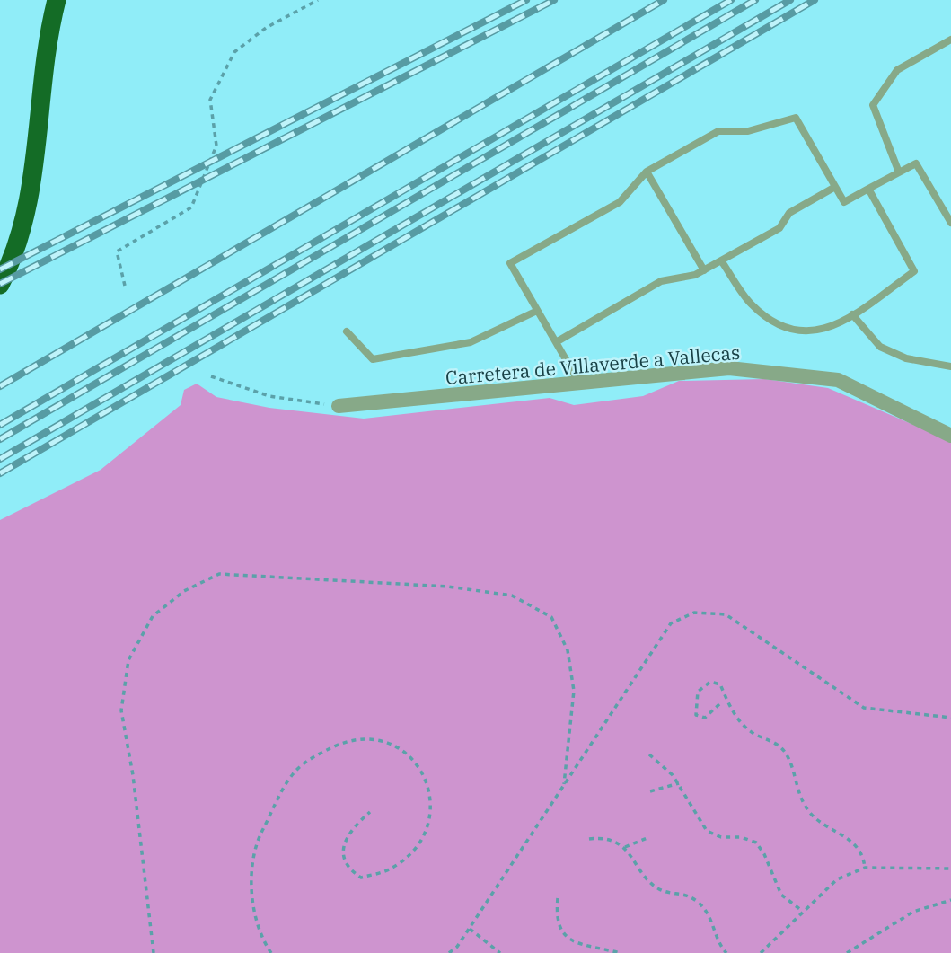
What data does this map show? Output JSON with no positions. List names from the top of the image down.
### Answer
{
  "streets": {
    "street": ["Carretera de Villaverde a Vallecas"]
  }
}
